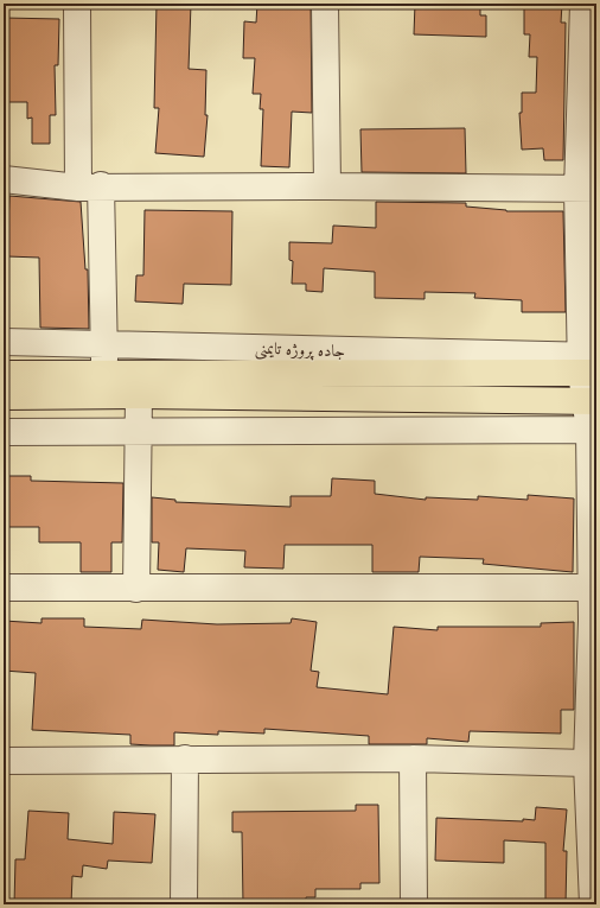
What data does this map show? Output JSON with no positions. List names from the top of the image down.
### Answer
{
  "streets": {
    "main road": ["جاده پروژه تایمنی"]
  }
}
